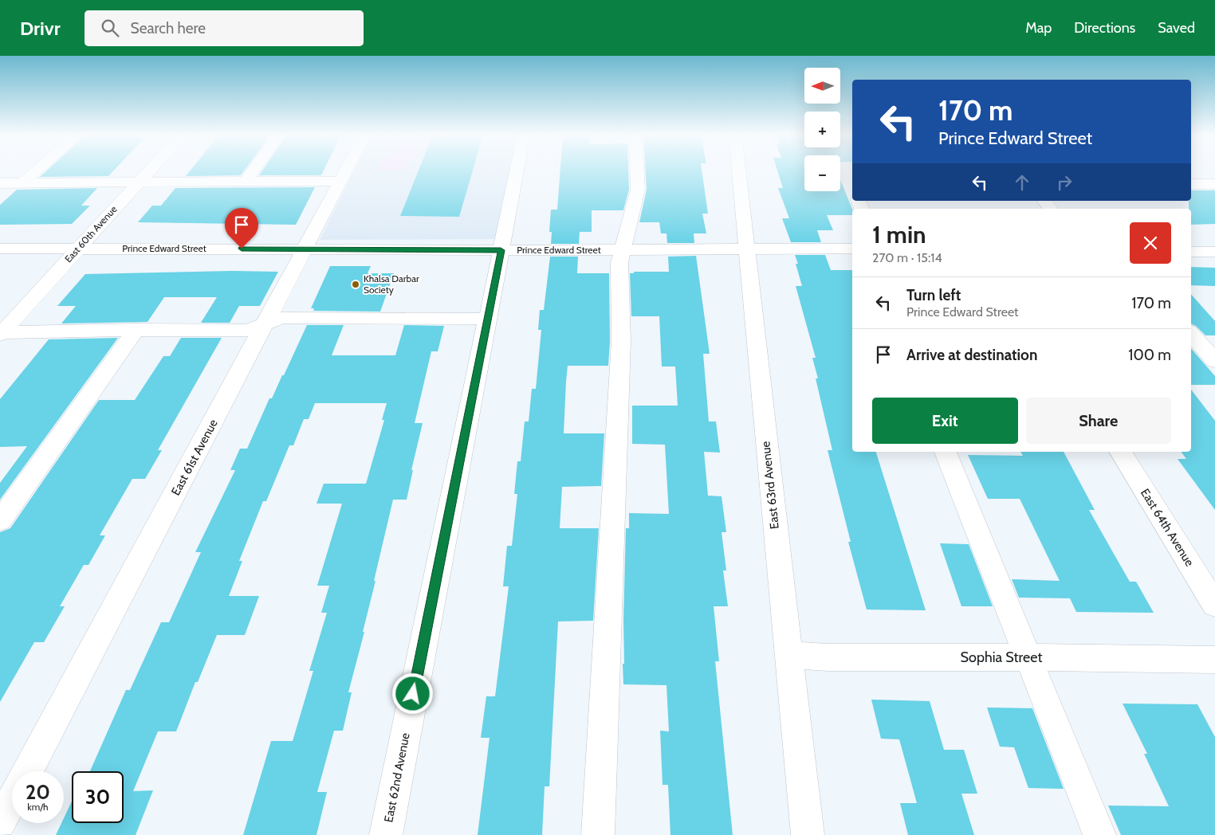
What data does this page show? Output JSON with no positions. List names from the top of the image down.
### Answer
{
  "streets": {
    "street": [
      "East 60th Avenue",
      "Prince Edward Street",
      "East 61st Avenue",
      "East 63rd Avenue",
      "East 64th Avenue",
      "Sophia Street",
      "East 62nd Avenue"
    ]
  },
  "crossings": [
    ["East 60th Avenue", "Prince Edward Street"],
    ["Prince Edward Street", "East 61st Avenue"],
    ["Prince Edward Street", "East 63rd Avenue"],
    ["Prince Edward Street", "East 62nd Avenue"],
    ["East 63rd Avenue", "Sophia Street"]
  ],
  "places": ["Khalsa Darbar Society"],
  "north": "left",
  "page": {
    "header": "Drivr",
    "search": "Search here",
    "nav": ["Map", "Directions", "Saved"],
    "map_buttons": ["+", "−"],
    "turn": ["170 m", "Prince Edward Street"],
    "heading": ["1 min", "270 m · 15:14"],
    "list": [
      {
        "name": "Turn left",
        "note": "Prince Edward Street",
        "value": "170 m"
      },
      {
        "name": "Arrive at destination",
        "value": "100 m"
      }
    ],
    "buttons": ["Exit", "Share"],
    "speed": "20 km/h",
    "limit": "30"
  }
}
